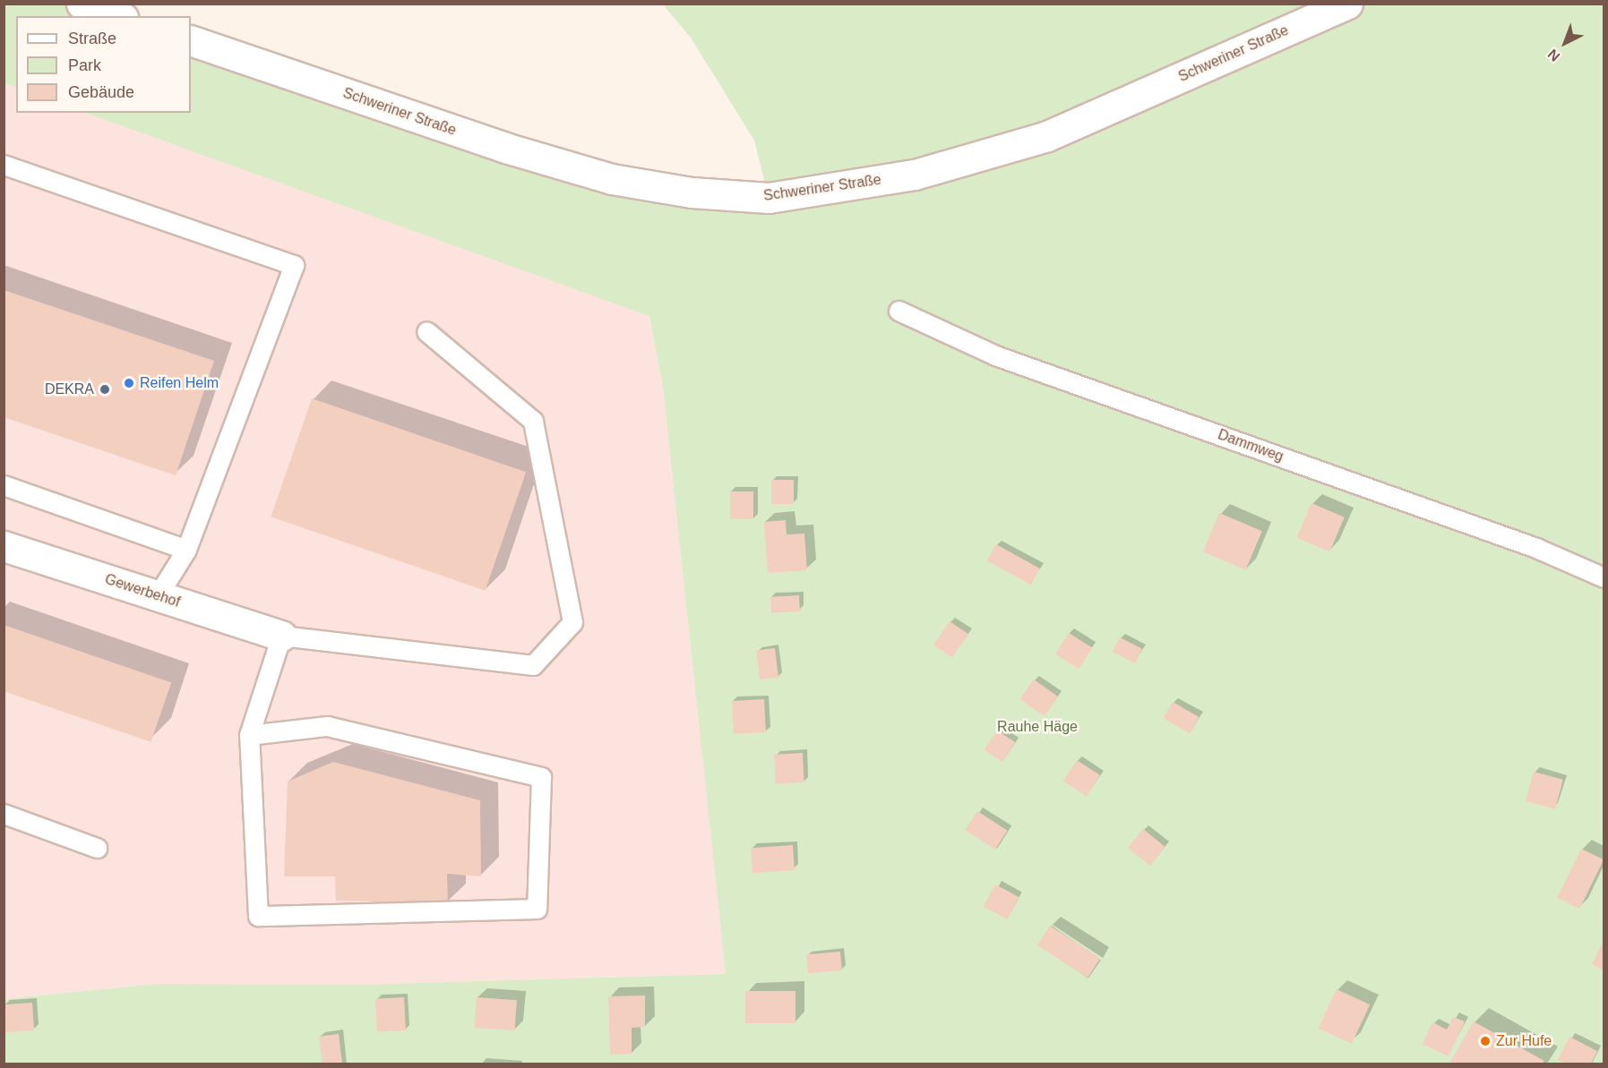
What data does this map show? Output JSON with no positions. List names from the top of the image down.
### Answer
{
  "streets": {
    "main road": ["Schweriner Straße", "Gewerbehof"],
    "lane": ["Dammweg"]
  },
  "parks": ["Rauhe Häge"],
  "places": ["Reifen Helm", "DEKRA", "Zur Hufe"],
  "legend": ["Straße", "Park", "Gebäude"],
  "north": "bottom left"
}
